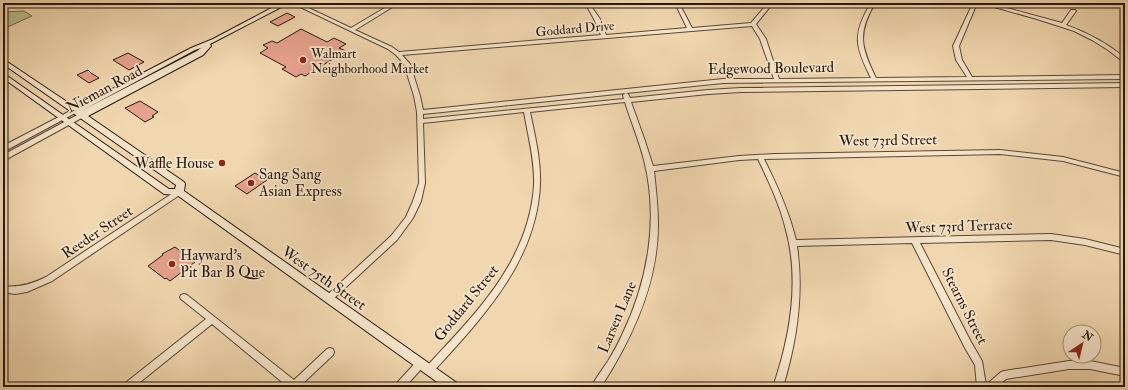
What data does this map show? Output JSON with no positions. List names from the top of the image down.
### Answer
{
  "streets": {
    "main road": ["Nieman Road", "West 75th Street"],
    "street": [
      "Goddard Drive",
      "Edgewood Boulevard",
      "West 73rd Street",
      "West 73rd Terrace",
      "Reeder Street",
      "Goddard Street",
      "Stearns Street",
      "Larsen Lane"
    ]
  },
  "crossings": [
    ["Edgewood Boulevard", "Goddard Street"],
    ["Edgewood Boulevard", "Larsen Lane"],
    ["Nieman Road", "West 75th Street"],
    ["West 73rd Street", "Larsen Lane"],
    ["West 73rd Terrace", "Stearns Street"],
    ["Reeder Street", "West 75th Street"],
    ["West 75th Street", "Goddard Street"]
  ],
  "places": [
    "Walmart Neighborhood Market",
    "Waffle House",
    "Sang Sang Asian Express",
    "Hayward's Pit Bar B Que"
  ],
  "north": "top right"
}
